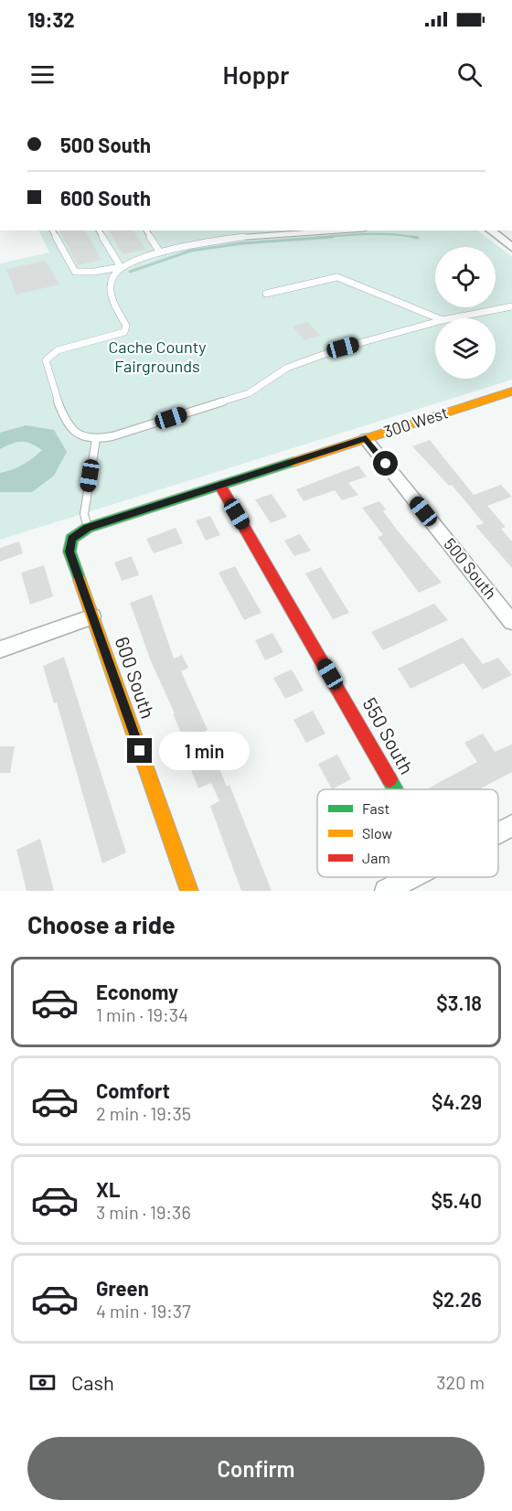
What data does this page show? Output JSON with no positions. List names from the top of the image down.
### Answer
{
  "streets": {
    "street": [
      "300 West",
      "500 South",
      "600 South",
      "550 South"
    ]
  },
  "crossings": [
    ["300 West", "500 South"],
    ["300 West", "600 South"],
    ["300 West", "550 South"]
  ],
  "parks": ["Cache County Fairgrounds"],
  "legend": ["Fast", "Slow", "Jam"],
  "page": {
    "status": "19:32",
    "header": "Hoppr",
    "banner": ["500 South", "600 South"],
    "bubble": "1 min",
    "heading": "Choose a ride",
    "list": [
      {
        "name": "Economy",
        "note": "1 min · 19:34",
        "value": "$3.18"
      },
      {
        "name": "Comfort",
        "note": "2 min · 19:35",
        "value": "$4.29"
      },
      {
        "name": "XL",
        "note": "3 min · 19:36",
        "value": "$5.40"
      },
      {
        "name": "Green",
        "note": "4 min · 19:37",
        "value": "$2.26"
      }
    ],
    "pay": ["Cash", "320 m"],
    "buttons": "Confirm"
  }
}
